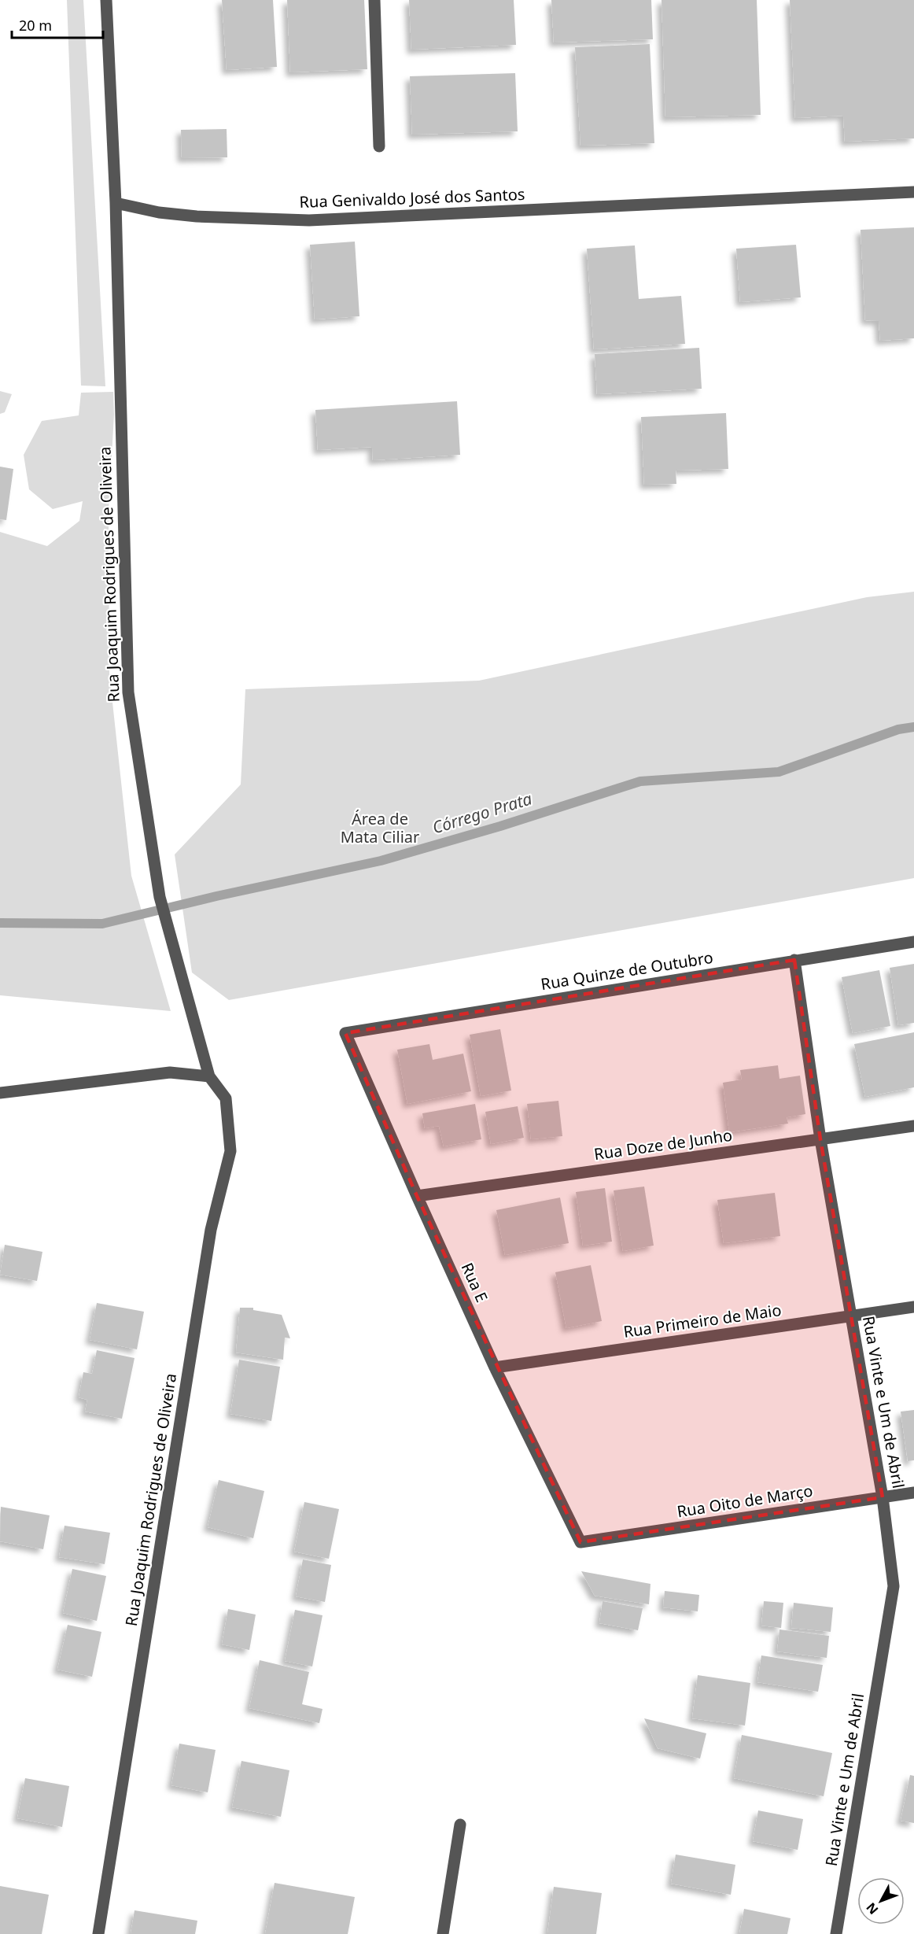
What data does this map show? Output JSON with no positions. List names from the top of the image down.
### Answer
{
  "streets": {
    "street": [
      "Rua Genivaldo José dos Santos",
      "Rua Joaquim Rodrigues de Oliveira",
      "Rua Quinze de Outubro",
      "Rua Doze de Junho",
      "Rua E",
      "Rua Primeiro de Maio",
      "Rua Vinte e Um de Abril",
      "Rua Oito de Março"
    ]
  },
  "crossings": [
    ["Rua Genivaldo José dos Santos", "Rua Joaquim Rodrigues de Oliveira"],
    ["Rua Quinze de Outubro", "Rua E"],
    ["Rua Quinze de Outubro", "Rua Vinte e Um de Abril"],
    ["Rua Doze de Junho", "Rua E"],
    ["Rua Doze de Junho", "Rua Vinte e Um de Abril"],
    ["Rua E", "Rua Primeiro de Maio"],
    ["Rua E", "Rua Oito de Março"],
    ["Rua Primeiro de Maio", "Rua Vinte e Um de Abril"],
    ["Rua Vinte e Um de Abril", "Rua Oito de Março"]
  ],
  "water": ["Córrego Prata"],
  "parks": ["Área de Mata Ciliar"],
  "scale_bar": "20 m",
  "north": "bottom left"
}
